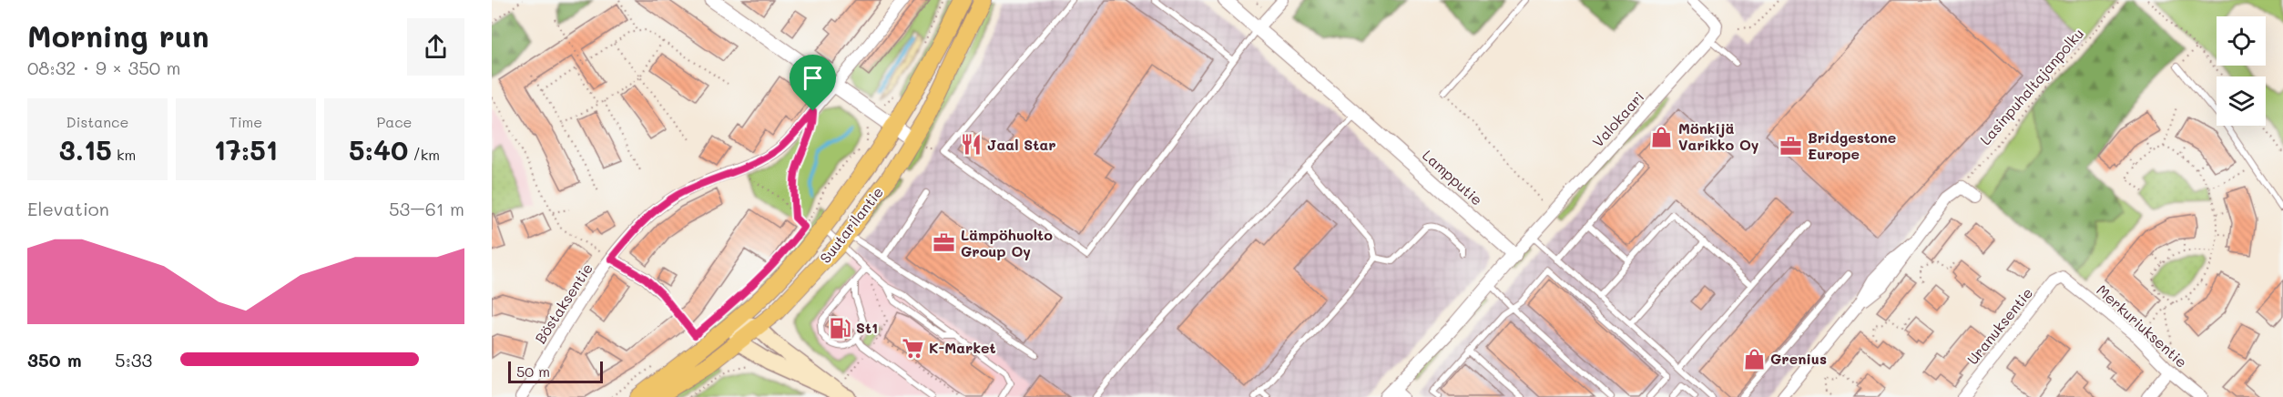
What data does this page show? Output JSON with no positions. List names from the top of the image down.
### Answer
{
  "streets": {
    "main road": ["Suutarilantie"],
    "street": [
      "Valokaari",
      "Lampputie",
      "Böstaksentie",
      "Uranuksentie",
      "Merkuriuksentie"
    ],
    "path": ["Lasinpuhaltajanpolku"]
  },
  "crossings": [
    ["Valokaari", "Lampputie"],
    ["Uranuksentie", "Merkuriuksentie"]
  ],
  "places": {
    "shop": ["Mönkijä Varikko Oy", "Grenius"],
    "restaurant": ["Jaal Star"],
    "office": ["Bridgestone Europe", "Lämpöhuolto Group Oy"],
    "fuel station": ["St1"],
    "supermarket": ["K-Market"]
  },
  "scale_bar": "50 m",
  "page": {
    "heading": ["Morning run", "08:32 · 9 × 350 m"],
    "stats": [
      ["Distance", "3.15 km"],
      ["Time", "17:51"],
      ["Pace", "5:40 /km"]
    ],
    "chart": ["Elevation", "53–61 m"],
    "list": [
      {
        "name": "350 m",
        "note": "5:33"
      }
    ],
    "scale": "50 m"
  }
}
